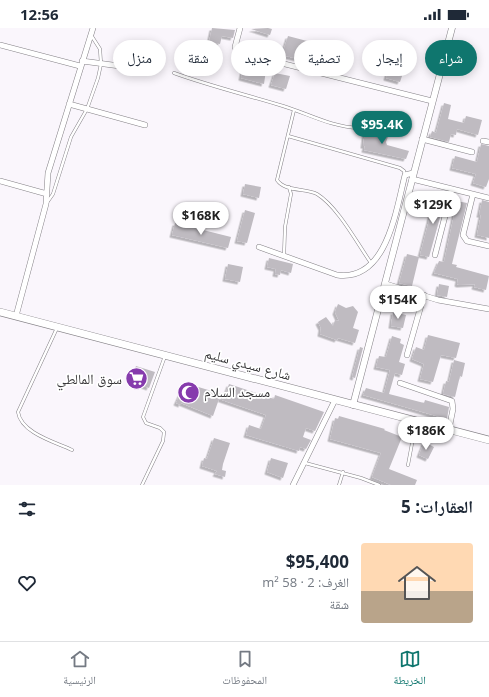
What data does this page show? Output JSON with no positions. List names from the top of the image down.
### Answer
{
  "streets": {
    "main road": ["شارع سيدي سليم"]
  },
  "places": {
    "supermarket": ["سوق المالطي"],
    "mosque": ["مسجد السلام"]
  },
  "page": {
    "status": "12:56",
    "chip": [
      "شراء",
      "إيجار",
      "تصفية",
      "جديد",
      "شقة",
      "منزل"
    ],
    "price": [
      "$95.4K",
      "$129K",
      "$168K",
      "$154K",
      "$186K"
    ],
    "heading": "العقارات: 5",
    "list": [
      {
        "name": "$95,400",
        "note": "الغرف: 2 · 58 m² · شقة"
      }
    ],
    "tabs": ["الخريطة", "المحفوظات", "الرئيسية"]
  }
}
